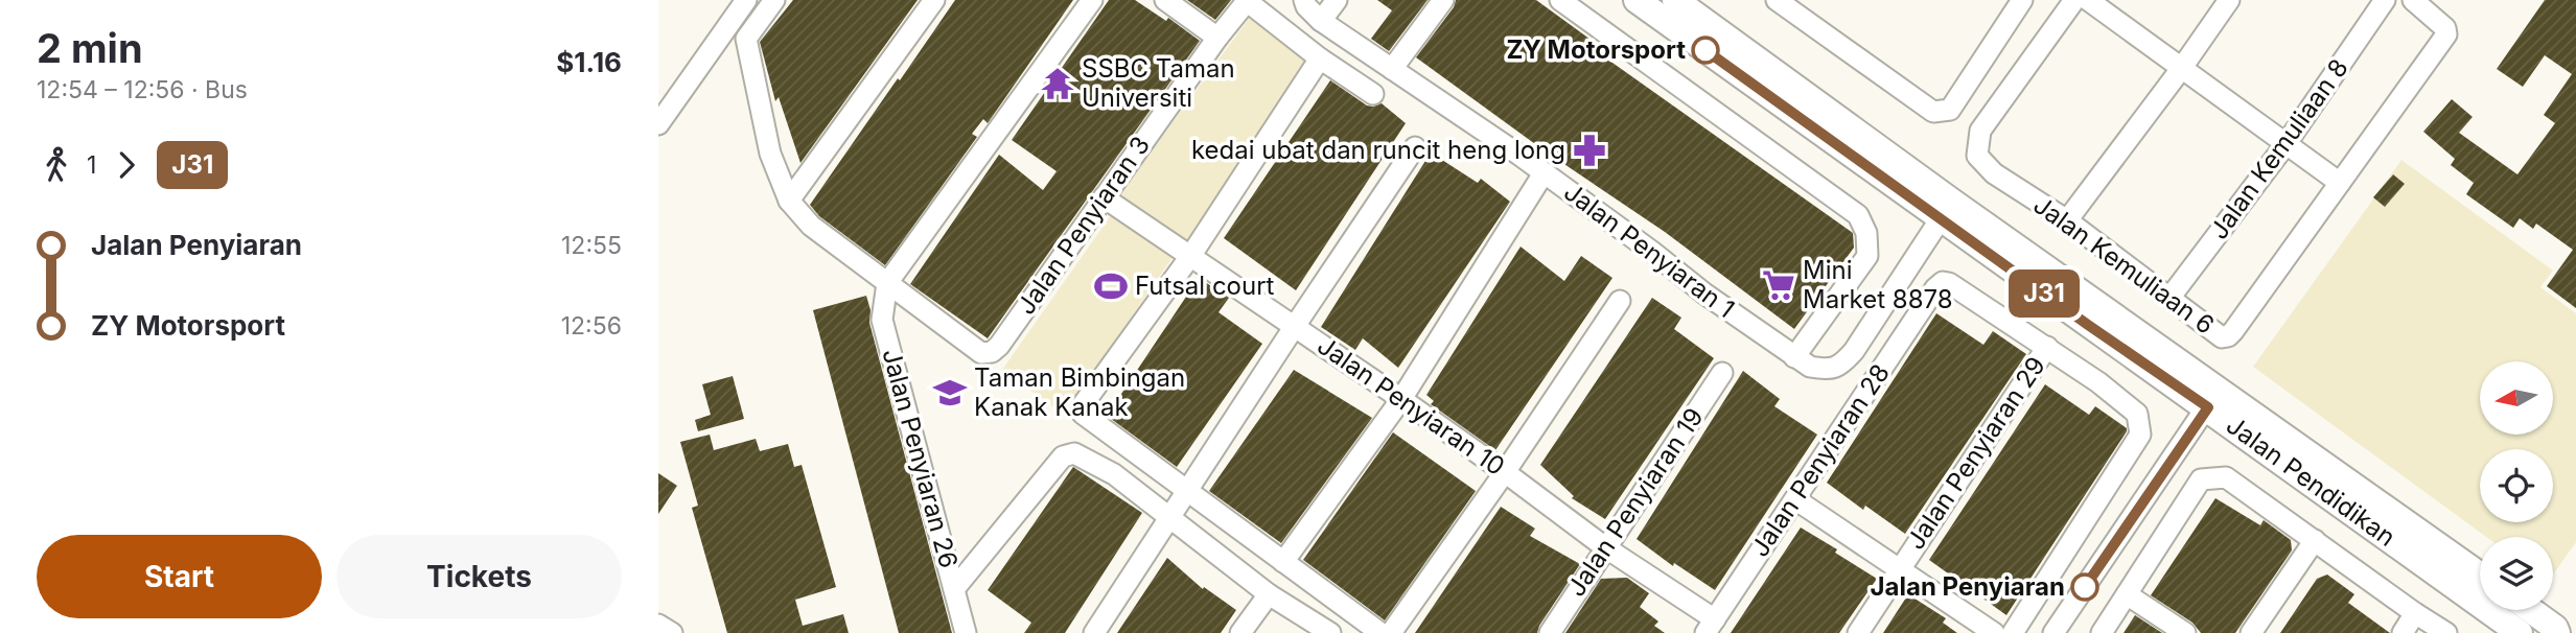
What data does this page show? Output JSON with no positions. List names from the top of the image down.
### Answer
{
  "streets": {
    "main road": ["Jalan Pendidikan"],
    "street": [
      "Jalan Kemuliaan 8",
      "Jalan Penyiaran 3",
      "Jalan Penyiaran 1",
      "Jalan Kemuliaan 6",
      "Jalan Penyiaran 10",
      "Jalan Penyiaran 29",
      "Jalan Penyiaran 26",
      "Jalan Penyiaran 28",
      "Jalan Penyiaran 19"
    ]
  },
  "crossings": [
    ["Jalan Kemuliaan 8", "Jalan Kemuliaan 6"],
    ["Jalan Penyiaran 3", "Jalan Penyiaran 10"],
    ["Jalan Penyiaran 3", "Jalan Penyiaran 26"],
    ["Jalan Penyiaran 1", "Jalan Pendidikan"],
    ["Jalan Penyiaran 10", "Jalan Penyiaran 28"],
    ["Jalan Penyiaran 10", "Jalan Penyiaran 19"],
    ["Jalan Penyiaran 29", "Jalan Penyiaran 28"]
  ],
  "places": {
    "other": ["ZY Motorsport", "Jalan Penyiaran"],
    "temple": ["SSBC Taman Universiti"],
    "pharmacy": ["kedai ubat dan runcit heng long"],
    "supermarket": ["Mini Market 8878"],
    "sports": ["Futsal court"],
    "school or university": ["Taman Bimbingan Kanak Kanak"]
  },
  "lines": ["bus line J31"],
  "north": "left",
  "page": {
    "heading": ["2 min", "12:54 – 12:56 · Bus", "$1.16"],
    "on_map": "J31",
    "legs": ["1", "J31"],
    "list": [
      {
        "name": "Jalan Penyiaran",
        "value": "12:55"
      },
      {
        "name": "ZY Motorsport",
        "value": "12:56"
      }
    ],
    "buttons": ["Start", "Tickets"]
  }
}
